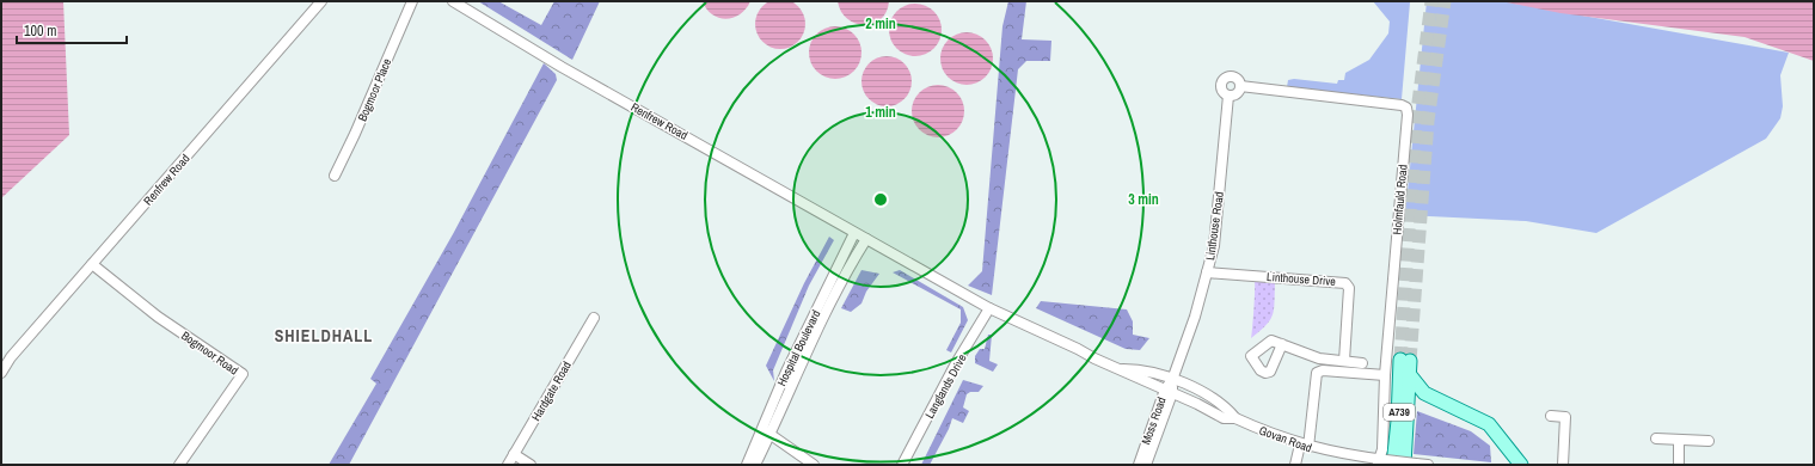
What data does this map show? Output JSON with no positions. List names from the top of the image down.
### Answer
{
  "streets": {
    "main road": ["A739"],
    "street": [
      "Bogmoor Place",
      "Renfrew Road",
      "Holmfauld Road",
      "Linthouse Road",
      "Linthouse Drive",
      "Hospital Boulevard",
      "Bogmoor Road",
      "Langlands Drive",
      "Hardgate Road",
      "Moss Road",
      "Govan Road"
    ]
  },
  "crossings": [
    ["Renfrew Road", "Hospital Boulevard"],
    ["Renfrew Road", "Bogmoor Road"],
    ["Renfrew Road", "Langlands Drive"],
    ["Renfrew Road", "Govan Road"],
    ["Holmfauld Road", "Linthouse Road"],
    ["Holmfauld Road", "A739"],
    ["Holmfauld Road", "Govan Road"],
    ["Linthouse Road", "Linthouse Drive"],
    ["Linthouse Road", "Moss Road"],
    ["Linthouse Road", "Govan Road"],
    ["Langlands Drive", "Govan Road"],
    ["A739", "Govan Road"],
    ["Moss Road", "Govan Road"]
  ],
  "districts": ["SHIELDHALL"],
  "scale_bar": "100 m",
  "rings": ["2 min", "1 min", "3 min"]
}
